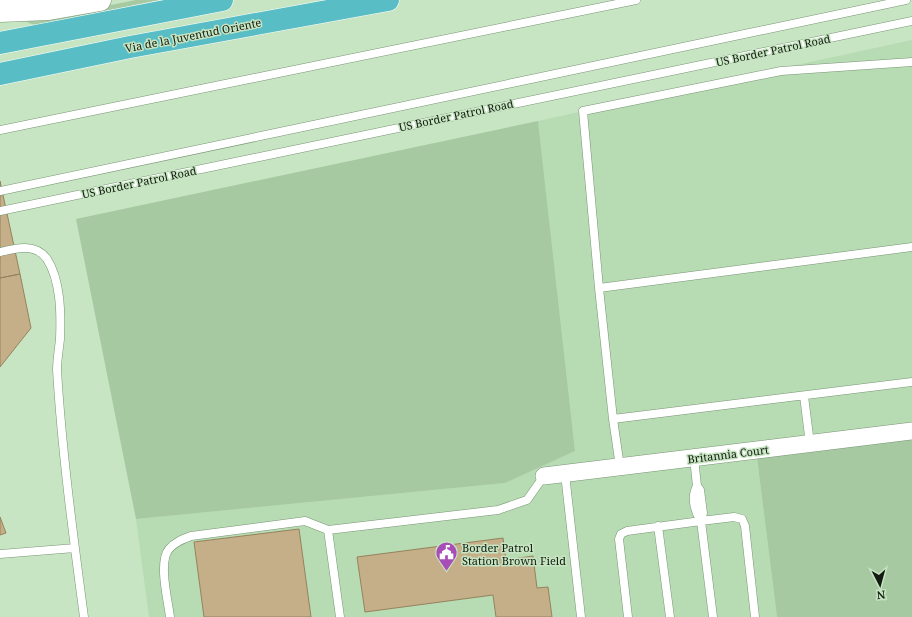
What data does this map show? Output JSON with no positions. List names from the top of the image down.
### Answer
{
  "streets": {
    "highway": ["Via de la Juventud Oriente"],
    "street": ["Britannia Court"],
    "lane": ["US Border Patrol Road"]
  },
  "places": {
    "public building": ["Border Patrol Station Brown Field"]
  },
  "north": "bottom"
}
